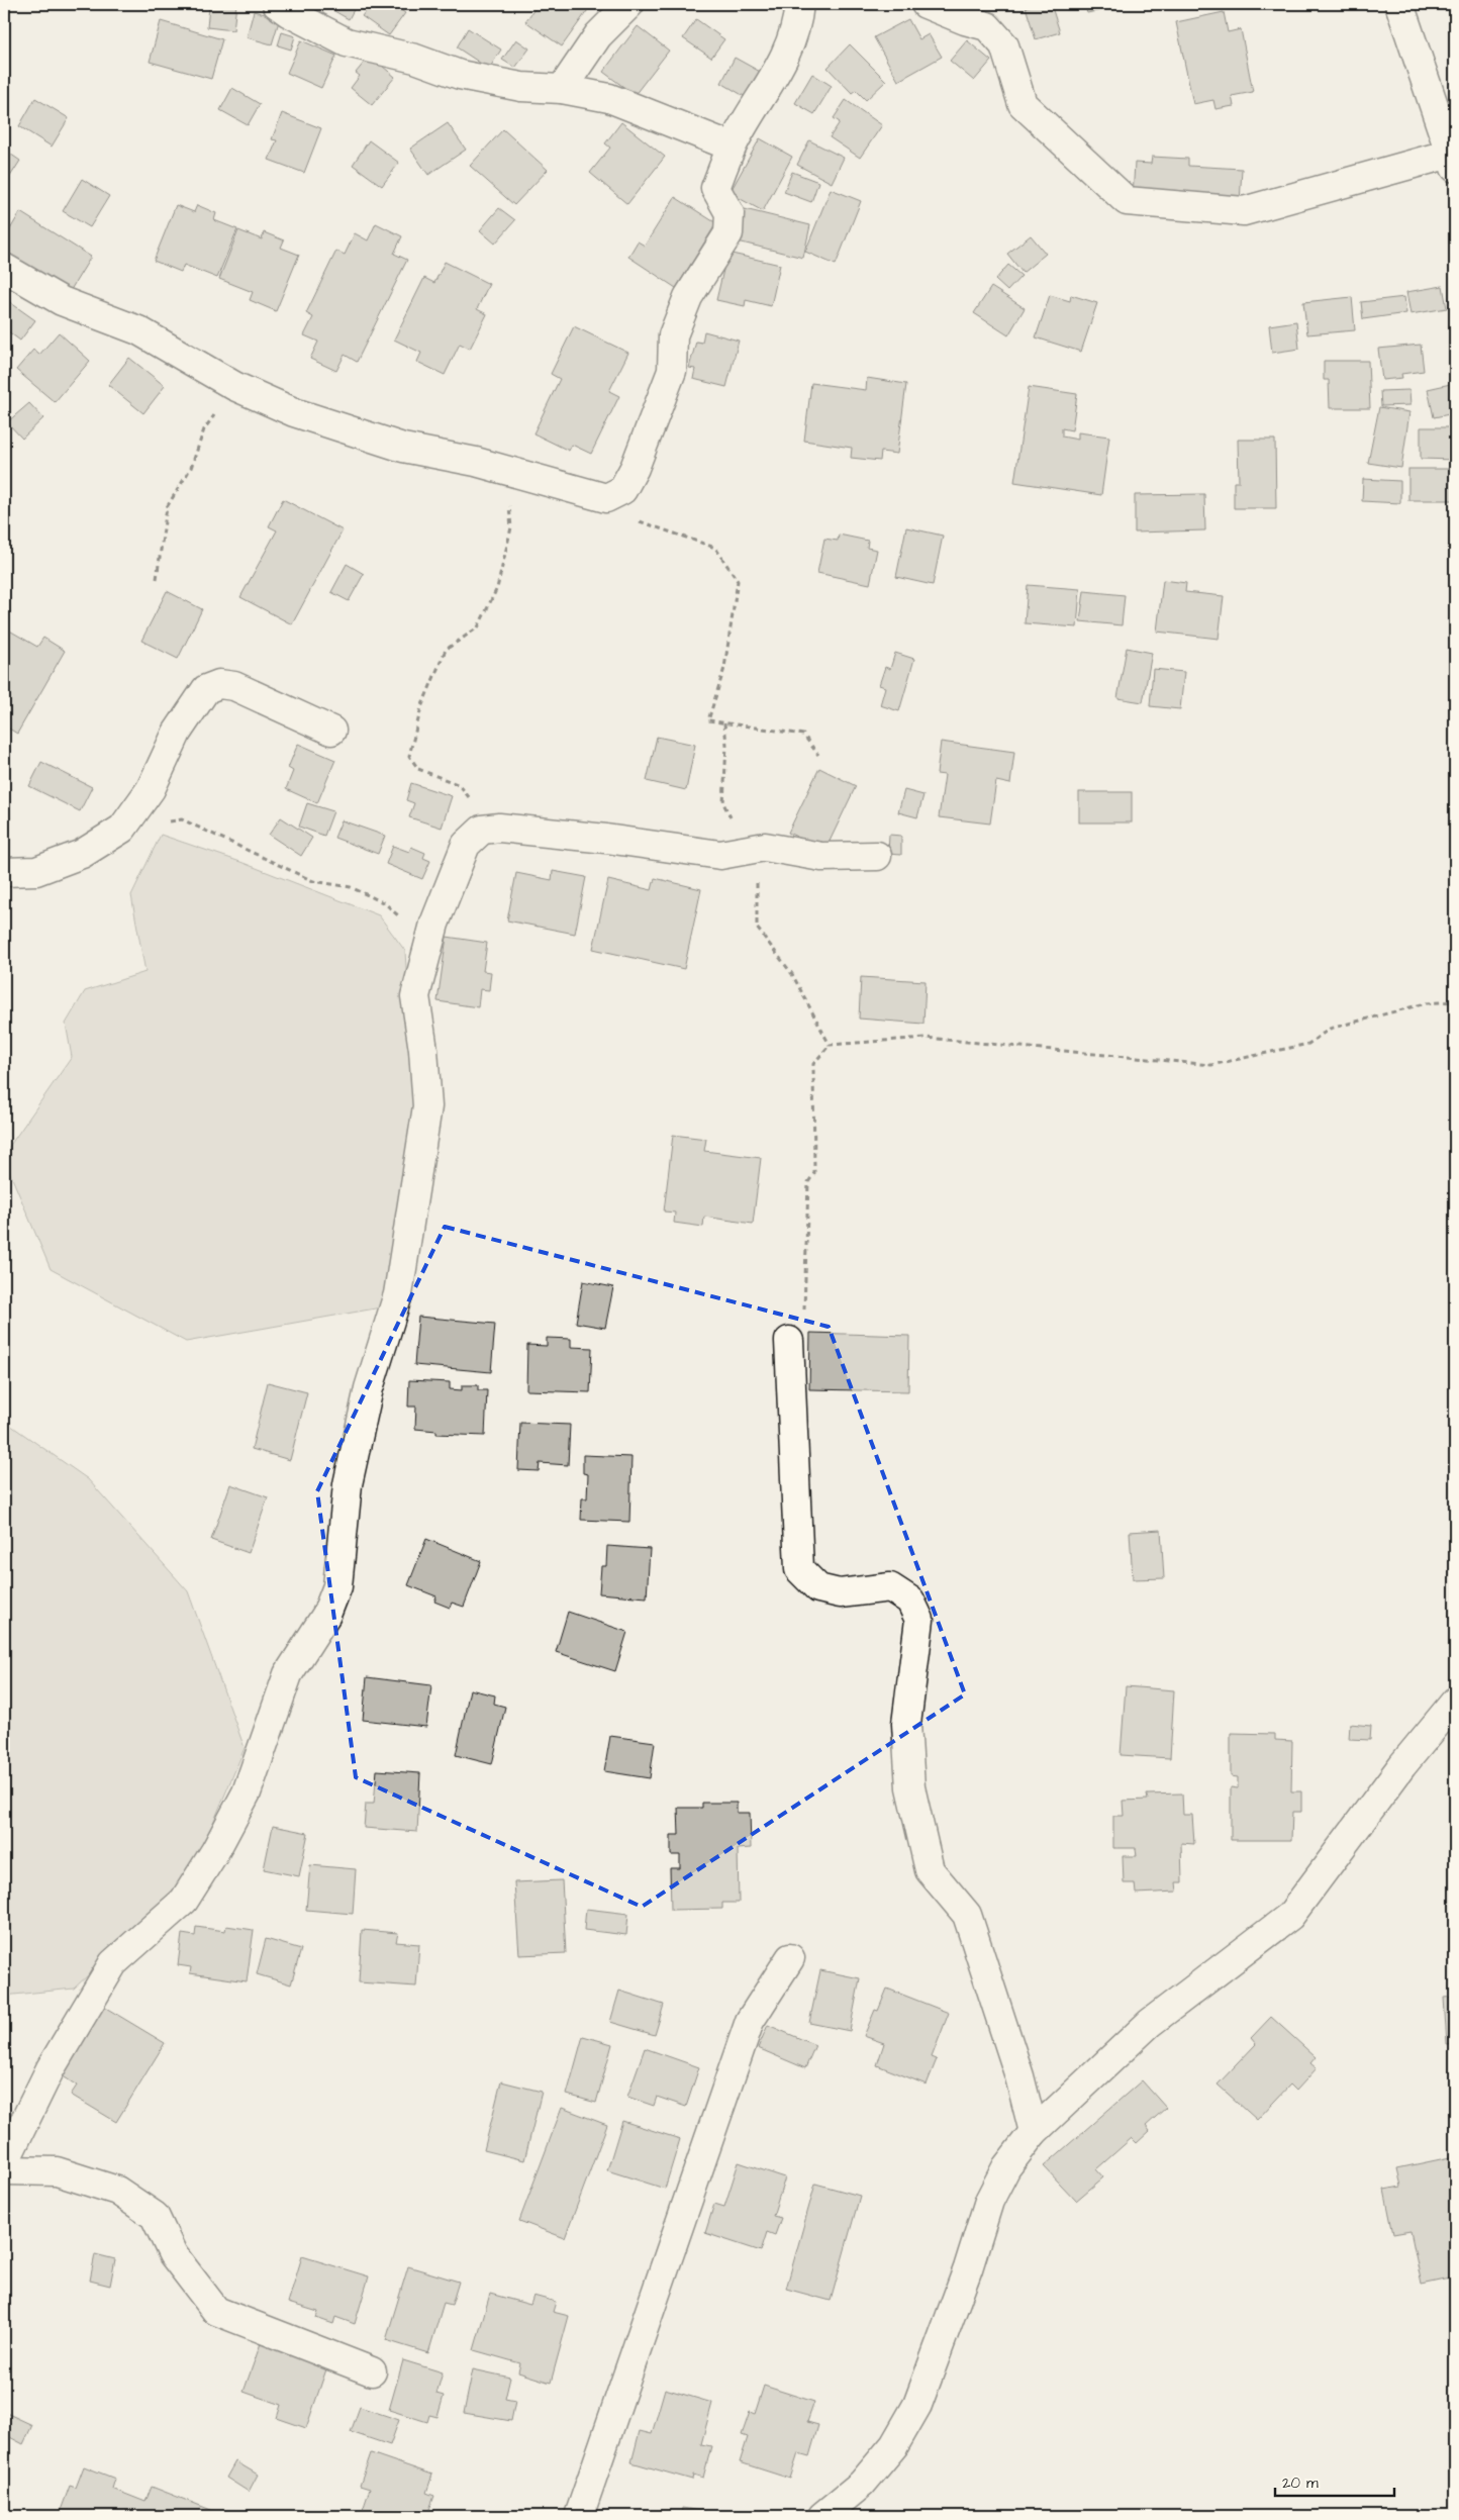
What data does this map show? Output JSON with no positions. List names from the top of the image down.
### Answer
{
  "scale_bar": "20 m"
}
